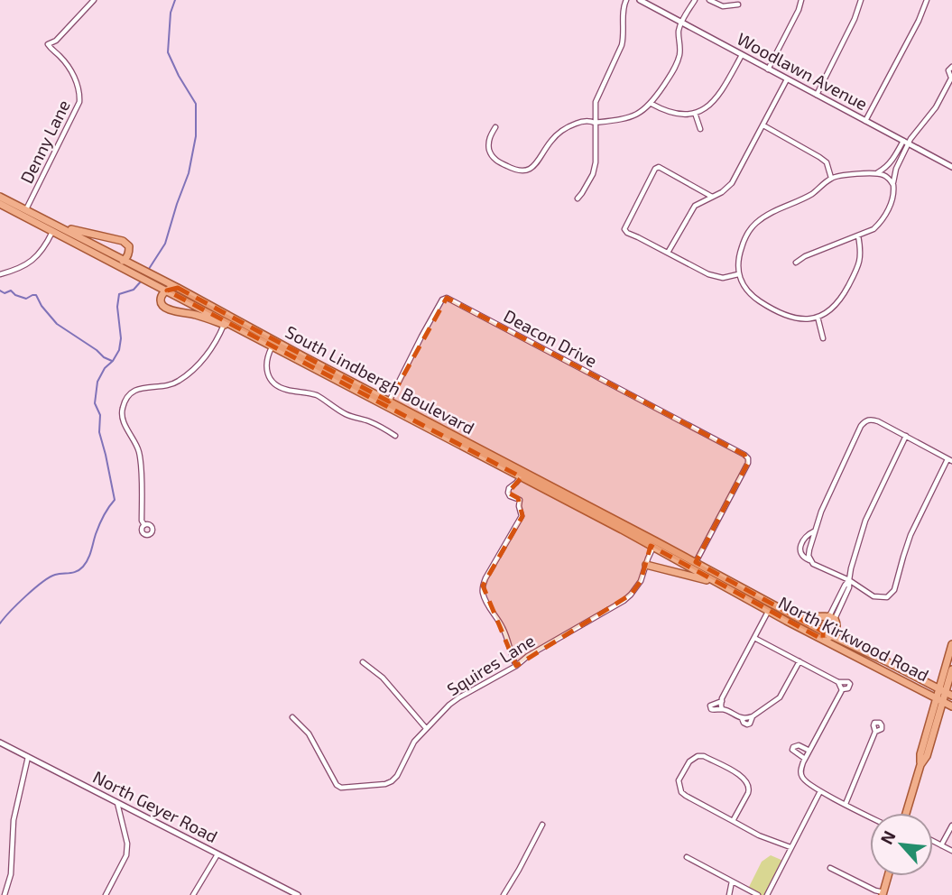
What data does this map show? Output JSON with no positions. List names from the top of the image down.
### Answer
{
  "streets": {
    "main road": ["South Lindbergh Boulevard", "North Kirkwood Road"],
    "street": [
      "Woodlawn Avenue",
      "Denny Lane",
      "Deacon Drive",
      "Squires Lane",
      "North Geyer Road"
    ]
  },
  "crossings": [
    ["Denny Lane", "South Lindbergh Boulevard"],
    ["Deacon Drive", "South Lindbergh Boulevard"],
    ["South Lindbergh Boulevard", "North Kirkwood Road"],
    ["South Lindbergh Boulevard", "Squires Lane"]
  ],
  "north": "top left"
}
